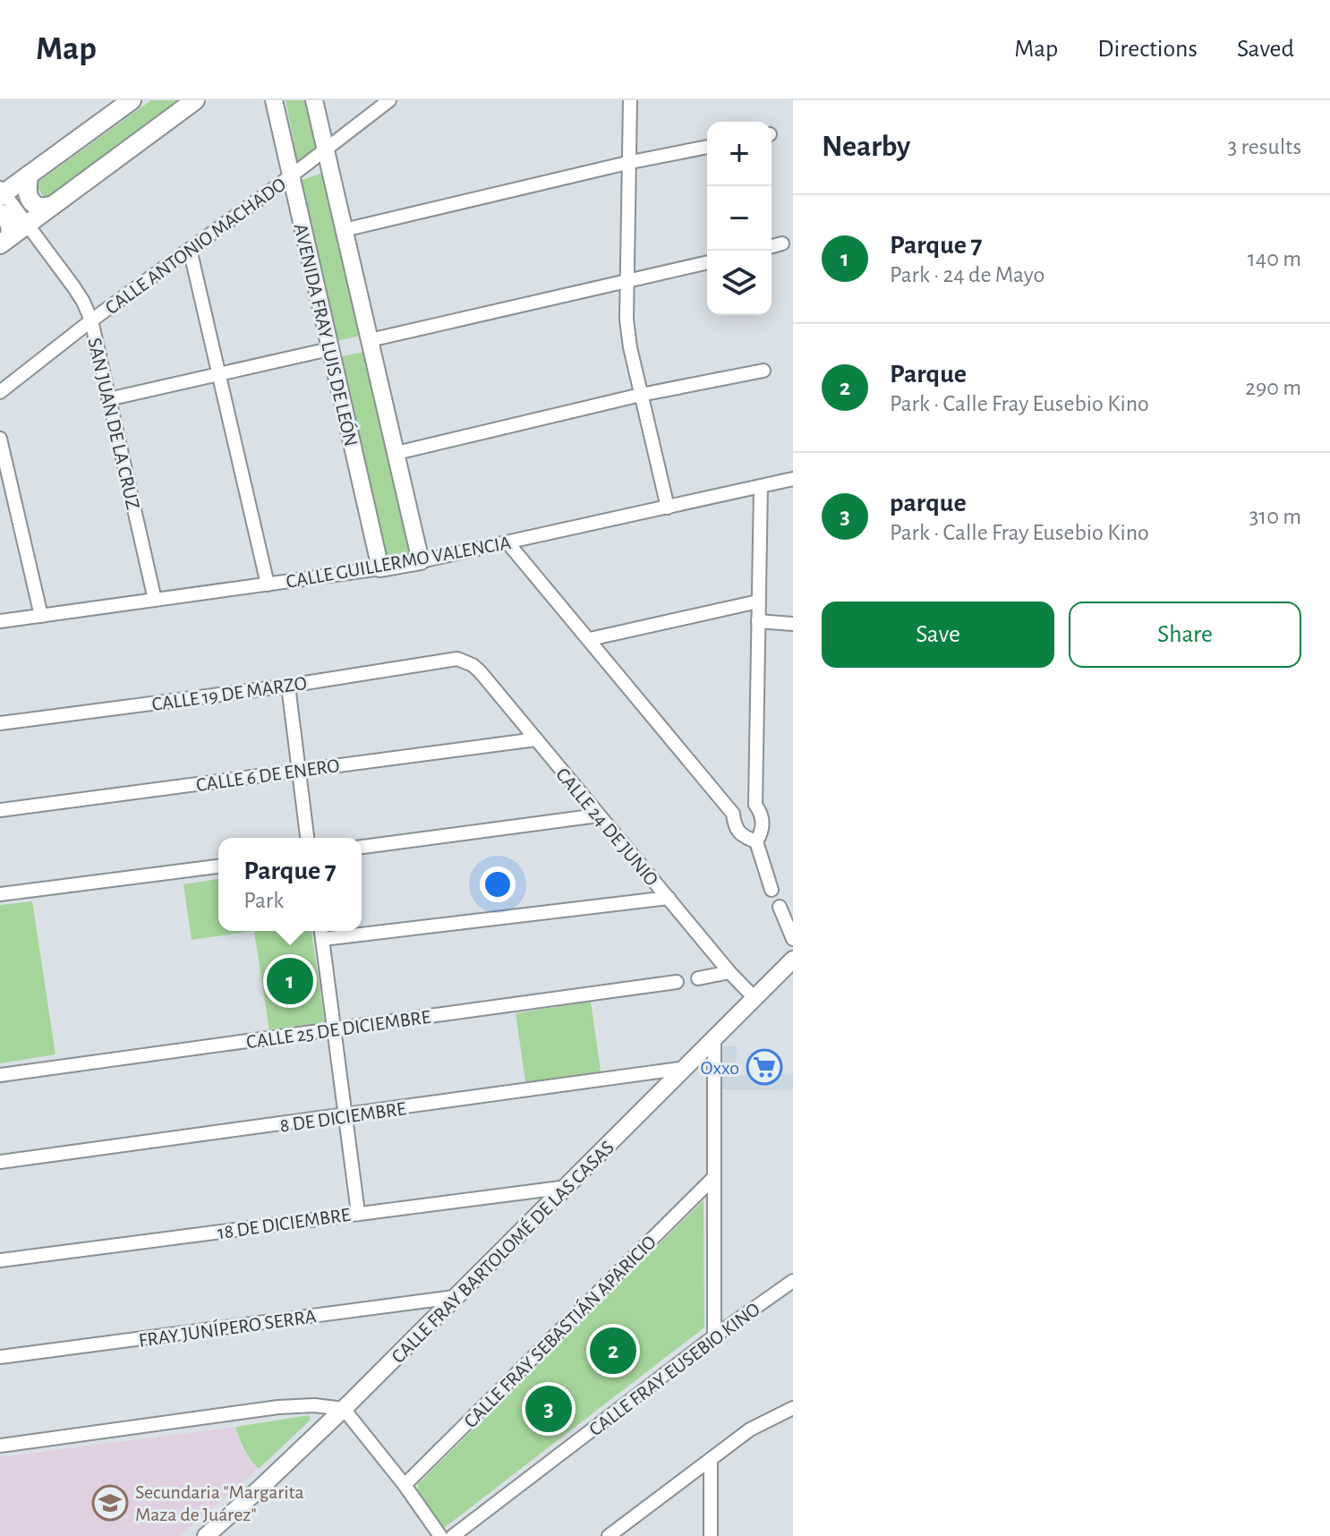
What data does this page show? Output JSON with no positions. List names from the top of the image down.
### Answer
{
  "streets": {
    "street": [
      "CALLE ANTONIO MACHADO",
      "AVENIDA FRAY LUIS DE LEÓN",
      "SAN JUAN DE LA CRUZ",
      "CALLE GUILLERMO VALENCIA",
      "CALLE 19 DE MARZO",
      "CALLE 6 DE ENERO",
      "CALLE 24 DE JUNIO",
      "CALLE 25 DE DICIEMBRE",
      "8 DE DICIEMBRE",
      "18 DE DICIEMBRE",
      "CALLE FRAY BARTOLOMÉ DE LAS CASAS",
      "FRAY JUNÍPERO SERRA",
      "CALLE FRAY SEBASTIÁN APARICIO",
      "CALLE FRAY EUSEBIO KINO"
    ]
  },
  "crossings": [
    ["CALLE ANTONIO MACHADO", "AVENIDA FRAY LUIS DE LEÓN"],
    ["CALLE ANTONIO MACHADO", "SAN JUAN DE LA CRUZ"],
    ["AVENIDA FRAY LUIS DE LEÓN", "CALLE GUILLERMO VALENCIA"],
    ["SAN JUAN DE LA CRUZ", "CALLE GUILLERMO VALENCIA"],
    ["CALLE 19 DE MARZO", "CALLE 24 DE JUNIO"],
    ["CALLE 6 DE ENERO", "CALLE 24 DE JUNIO"],
    ["CALLE 24 DE JUNIO", "CALLE FRAY BARTOLOMÉ DE LAS CASAS"],
    ["8 DE DICIEMBRE", "CALLE FRAY BARTOLOMÉ DE LAS CASAS"],
    ["18 DE DICIEMBRE", "CALLE FRAY BARTOLOMÉ DE LAS CASAS"],
    ["CALLE FRAY BARTOLOMÉ DE LAS CASAS", "FRAY JUNÍPERO SERRA"]
  ],
  "places": {
    "supermarket": ["Oxxo"],
    "school or university": ["Secundaria \"Margarita Maza de Juárez\""]
  },
  "page": {
    "header": "Map",
    "nav": ["Map", "Directions", "Saved"],
    "heading": ["Nearby", "3 results"],
    "map_buttons": ["+", "−"],
    "list": [
      {
        "mark": "1",
        "name": "Parque 7",
        "note": "Park · 24 de Mayo",
        "value": "140 m"
      },
      {
        "mark": "2",
        "name": "Parque",
        "note": "Park · Calle Fray Eusebio Kino",
        "value": "290 m"
      },
      {
        "mark": "3",
        "name": "parque",
        "note": "Park · Calle Fray Eusebio Kino",
        "value": "310 m"
      }
    ],
    "buttons": ["Save", "Share"],
    "popup": ["Parque 7", "Park"],
    "pins": ["1", "2", "3"]
  }
}
